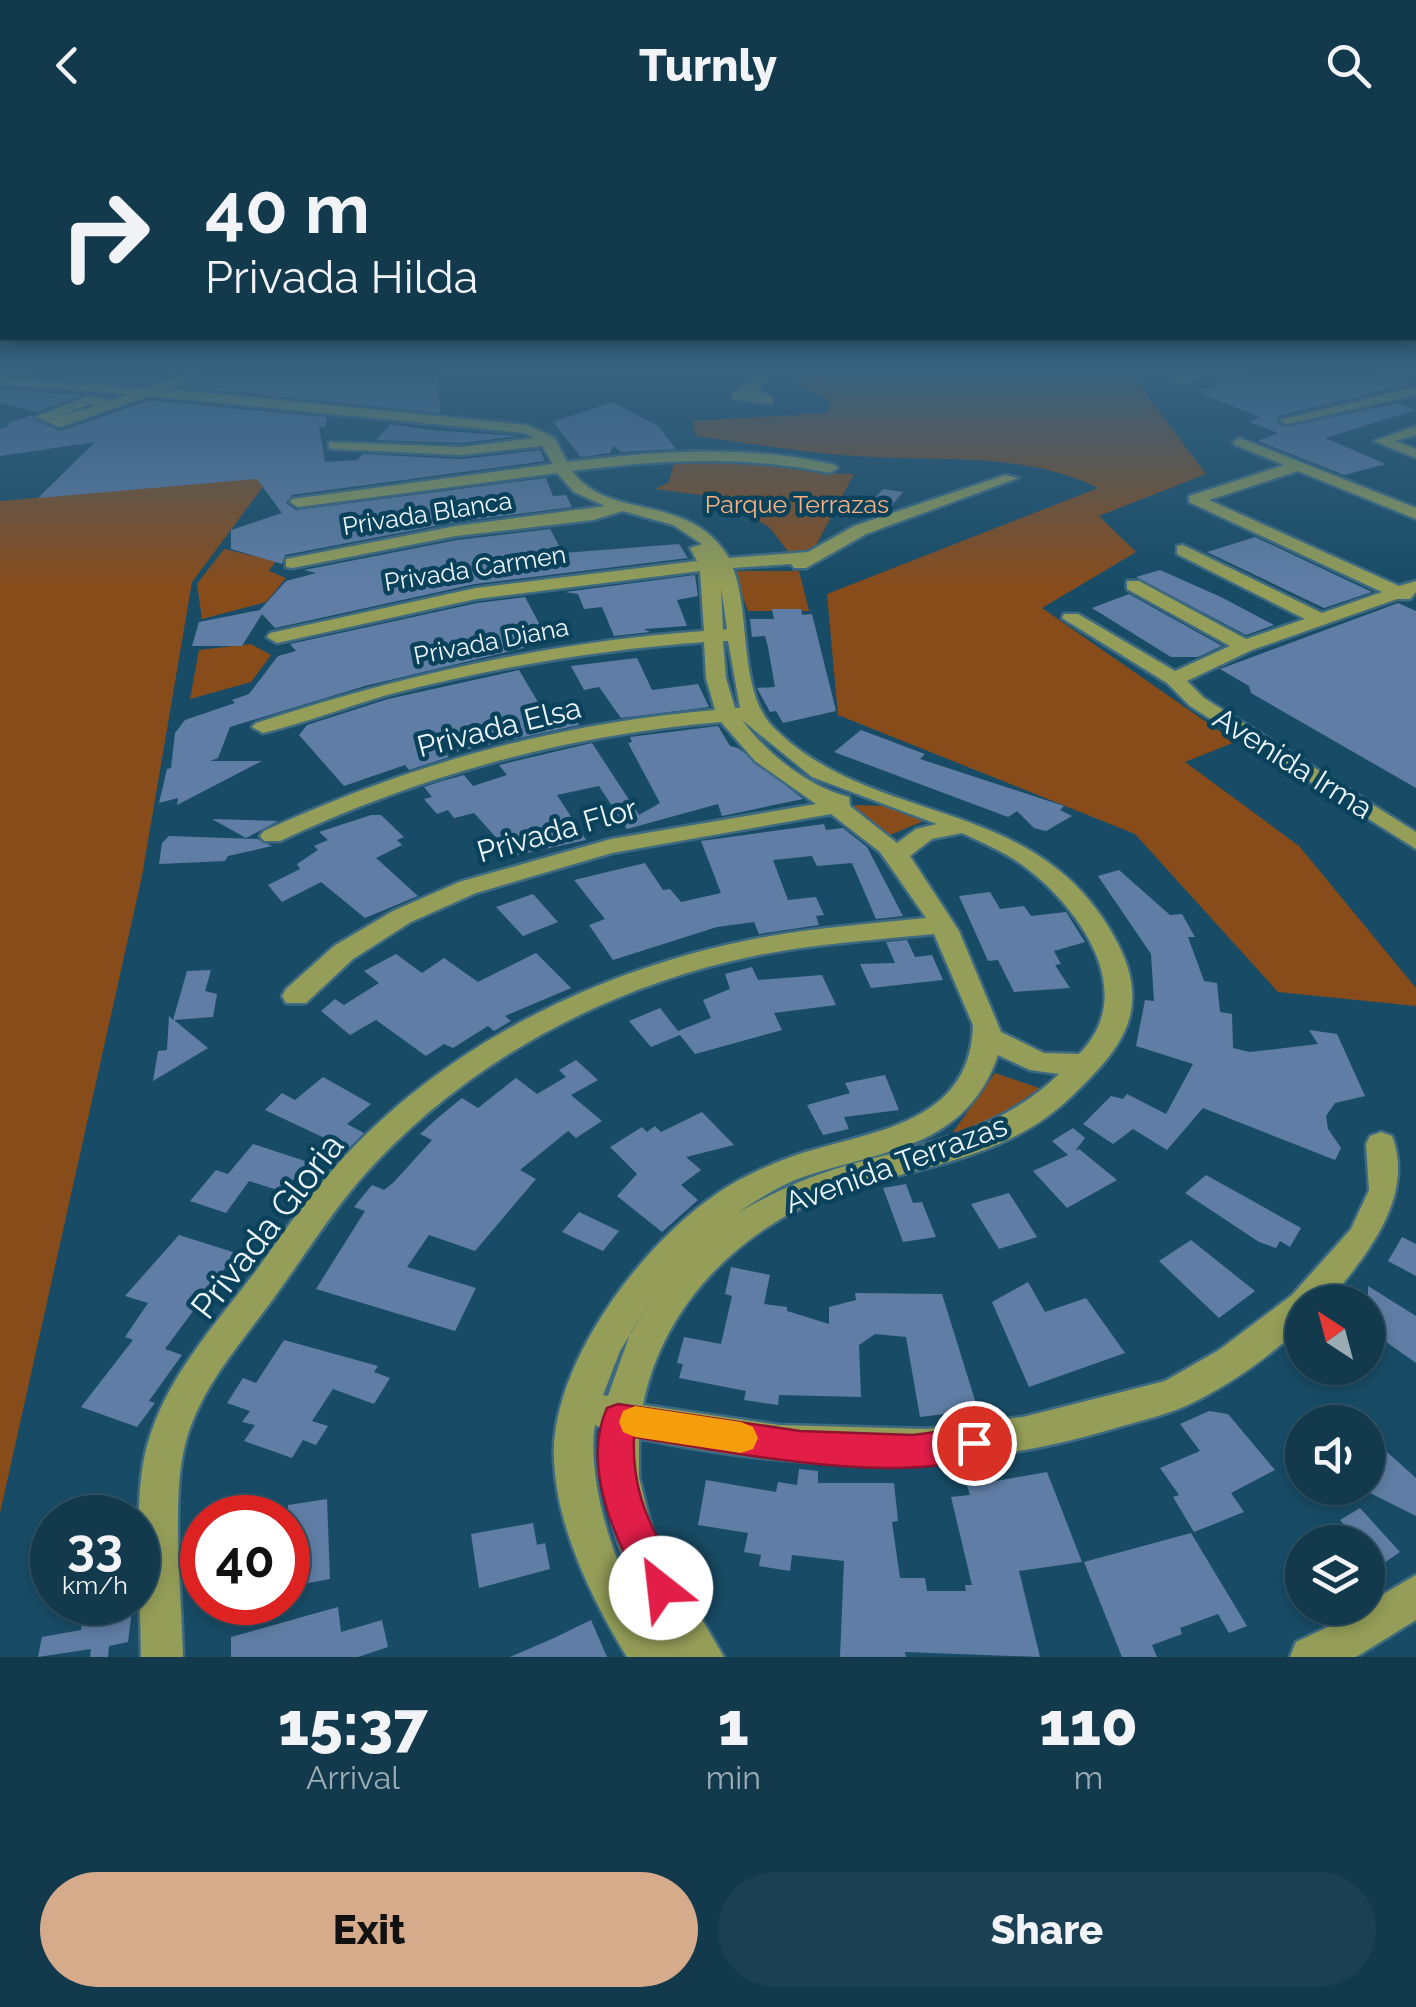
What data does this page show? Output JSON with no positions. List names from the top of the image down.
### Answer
{
  "streets": {
    "street": [
      "Privada Blanca",
      "Privada Carmen",
      "Privada Diana",
      "Privada Elsa",
      "Avenida Irma",
      "Privada Flor",
      "Avenida Terrazas",
      "Privada Gloria"
    ]
  },
  "crossings": [
    ["Privada Elsa", "Avenida Terrazas"],
    ["Privada Flor", "Avenida Terrazas"]
  ],
  "parks": ["Parque Terrazas"],
  "north": "top left",
  "page": {
    "header": "Turnly",
    "turn": ["40 m", "Privada Hilda"],
    "speed": "33 km/h",
    "limit": "40",
    "eta": [
      "15:37",
      "Arrival",
      "1",
      "min",
      "110",
      "m"
    ],
    "buttons": ["Exit", "Share"]
  }
}
